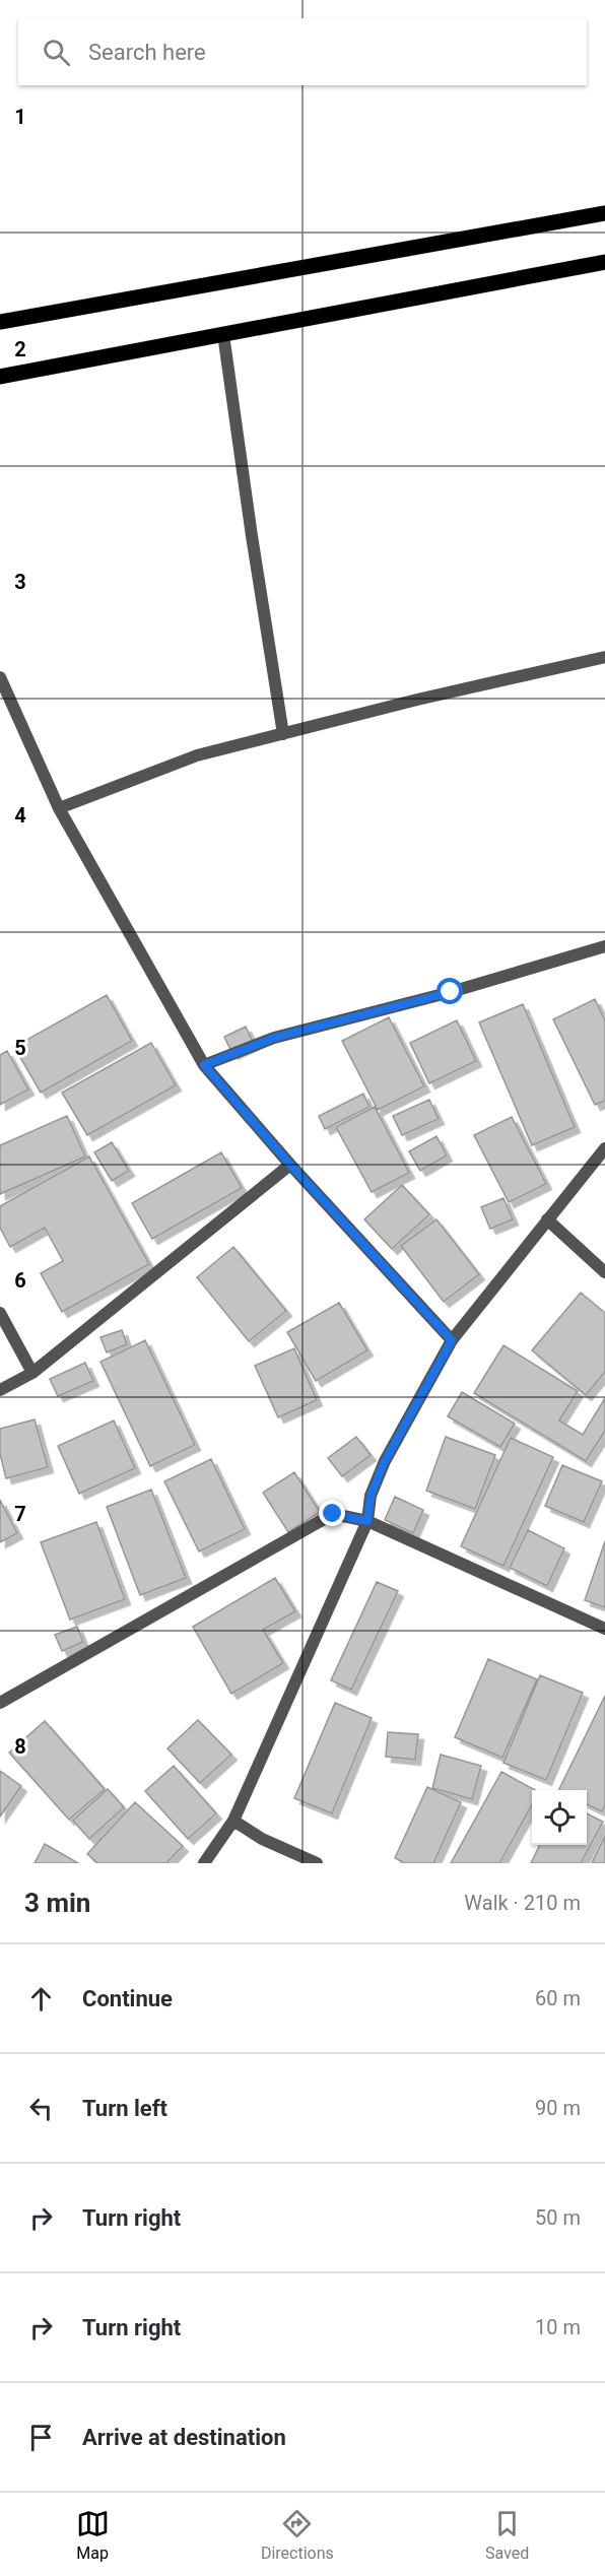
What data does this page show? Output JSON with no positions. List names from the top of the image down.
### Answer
{
  "page": {
    "search": "Search here",
    "heading": ["3 min", "Walk · 210 m"],
    "list": [
      ["Continue", "60 m"],
      ["Turn left", "90 m"],
      ["Turn right", "50 m"],
      ["Turn right", "10 m"],
      "Arrive at destination"
    ],
    "nav": ["Map", "Directions", "Saved"]
  },
  "grid": {
    "rows": [
      "1",
      "2",
      "3",
      "4",
      "5",
      "6",
      "7",
      "8"
    ]
  }
}
